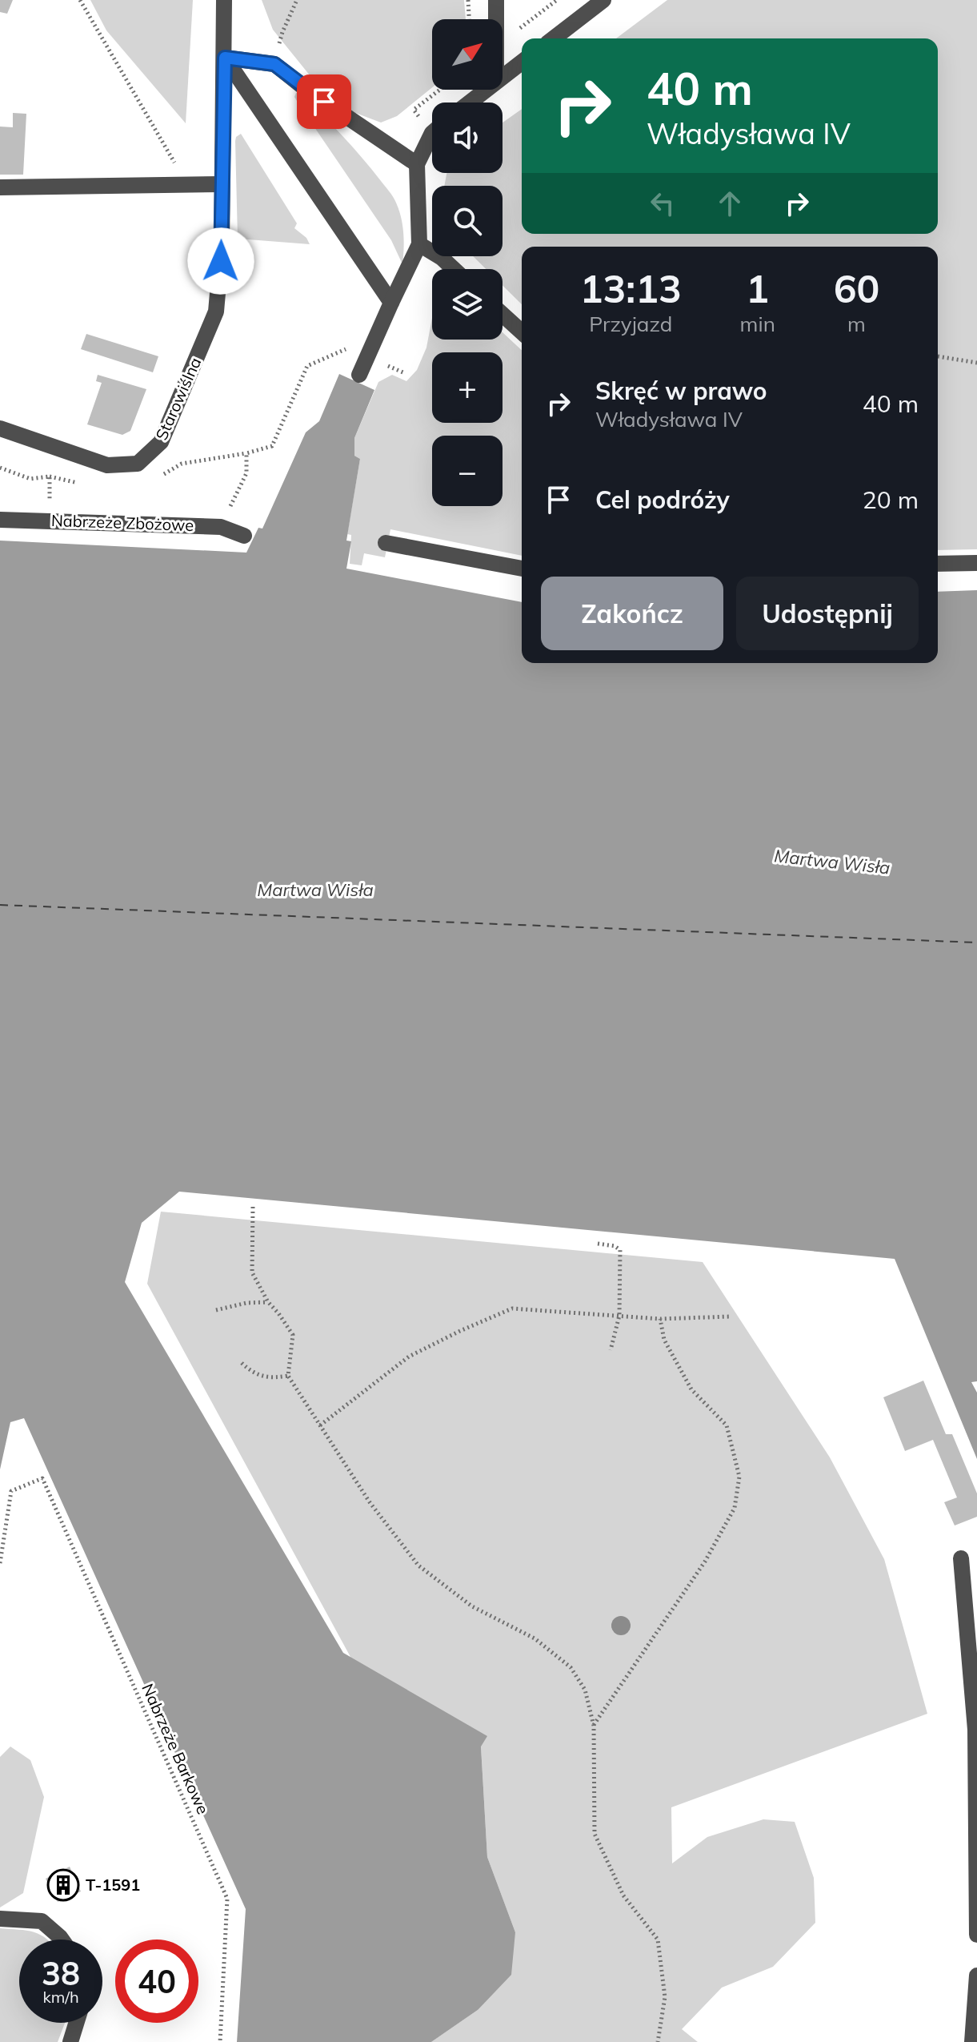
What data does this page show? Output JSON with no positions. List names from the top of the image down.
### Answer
{
  "streets": {
    "street": ["Starowiślna", "Nabrzeże Zbożowe"],
    "path": ["Nabrzeże Barkowe"]
  },
  "water": ["Martwa Wisła"],
  "places": {
    "building": ["T-1591"]
  },
  "north": "top right",
  "page": {
    "map_buttons": ["+", "−"],
    "turn": ["40 m", "Władysława IV"],
    "eta": [
      "13:13",
      "Przyjazd",
      "1",
      "min",
      "60",
      "m"
    ],
    "list": [
      {
        "name": "Skręć w prawo",
        "note": "Władysława IV",
        "value": "40 m"
      },
      {
        "name": "Cel podróży",
        "value": "20 m"
      }
    ],
    "buttons": ["Zakończ", "Udostępnij"],
    "speed": "38 km/h",
    "limit": "40"
  }
}
